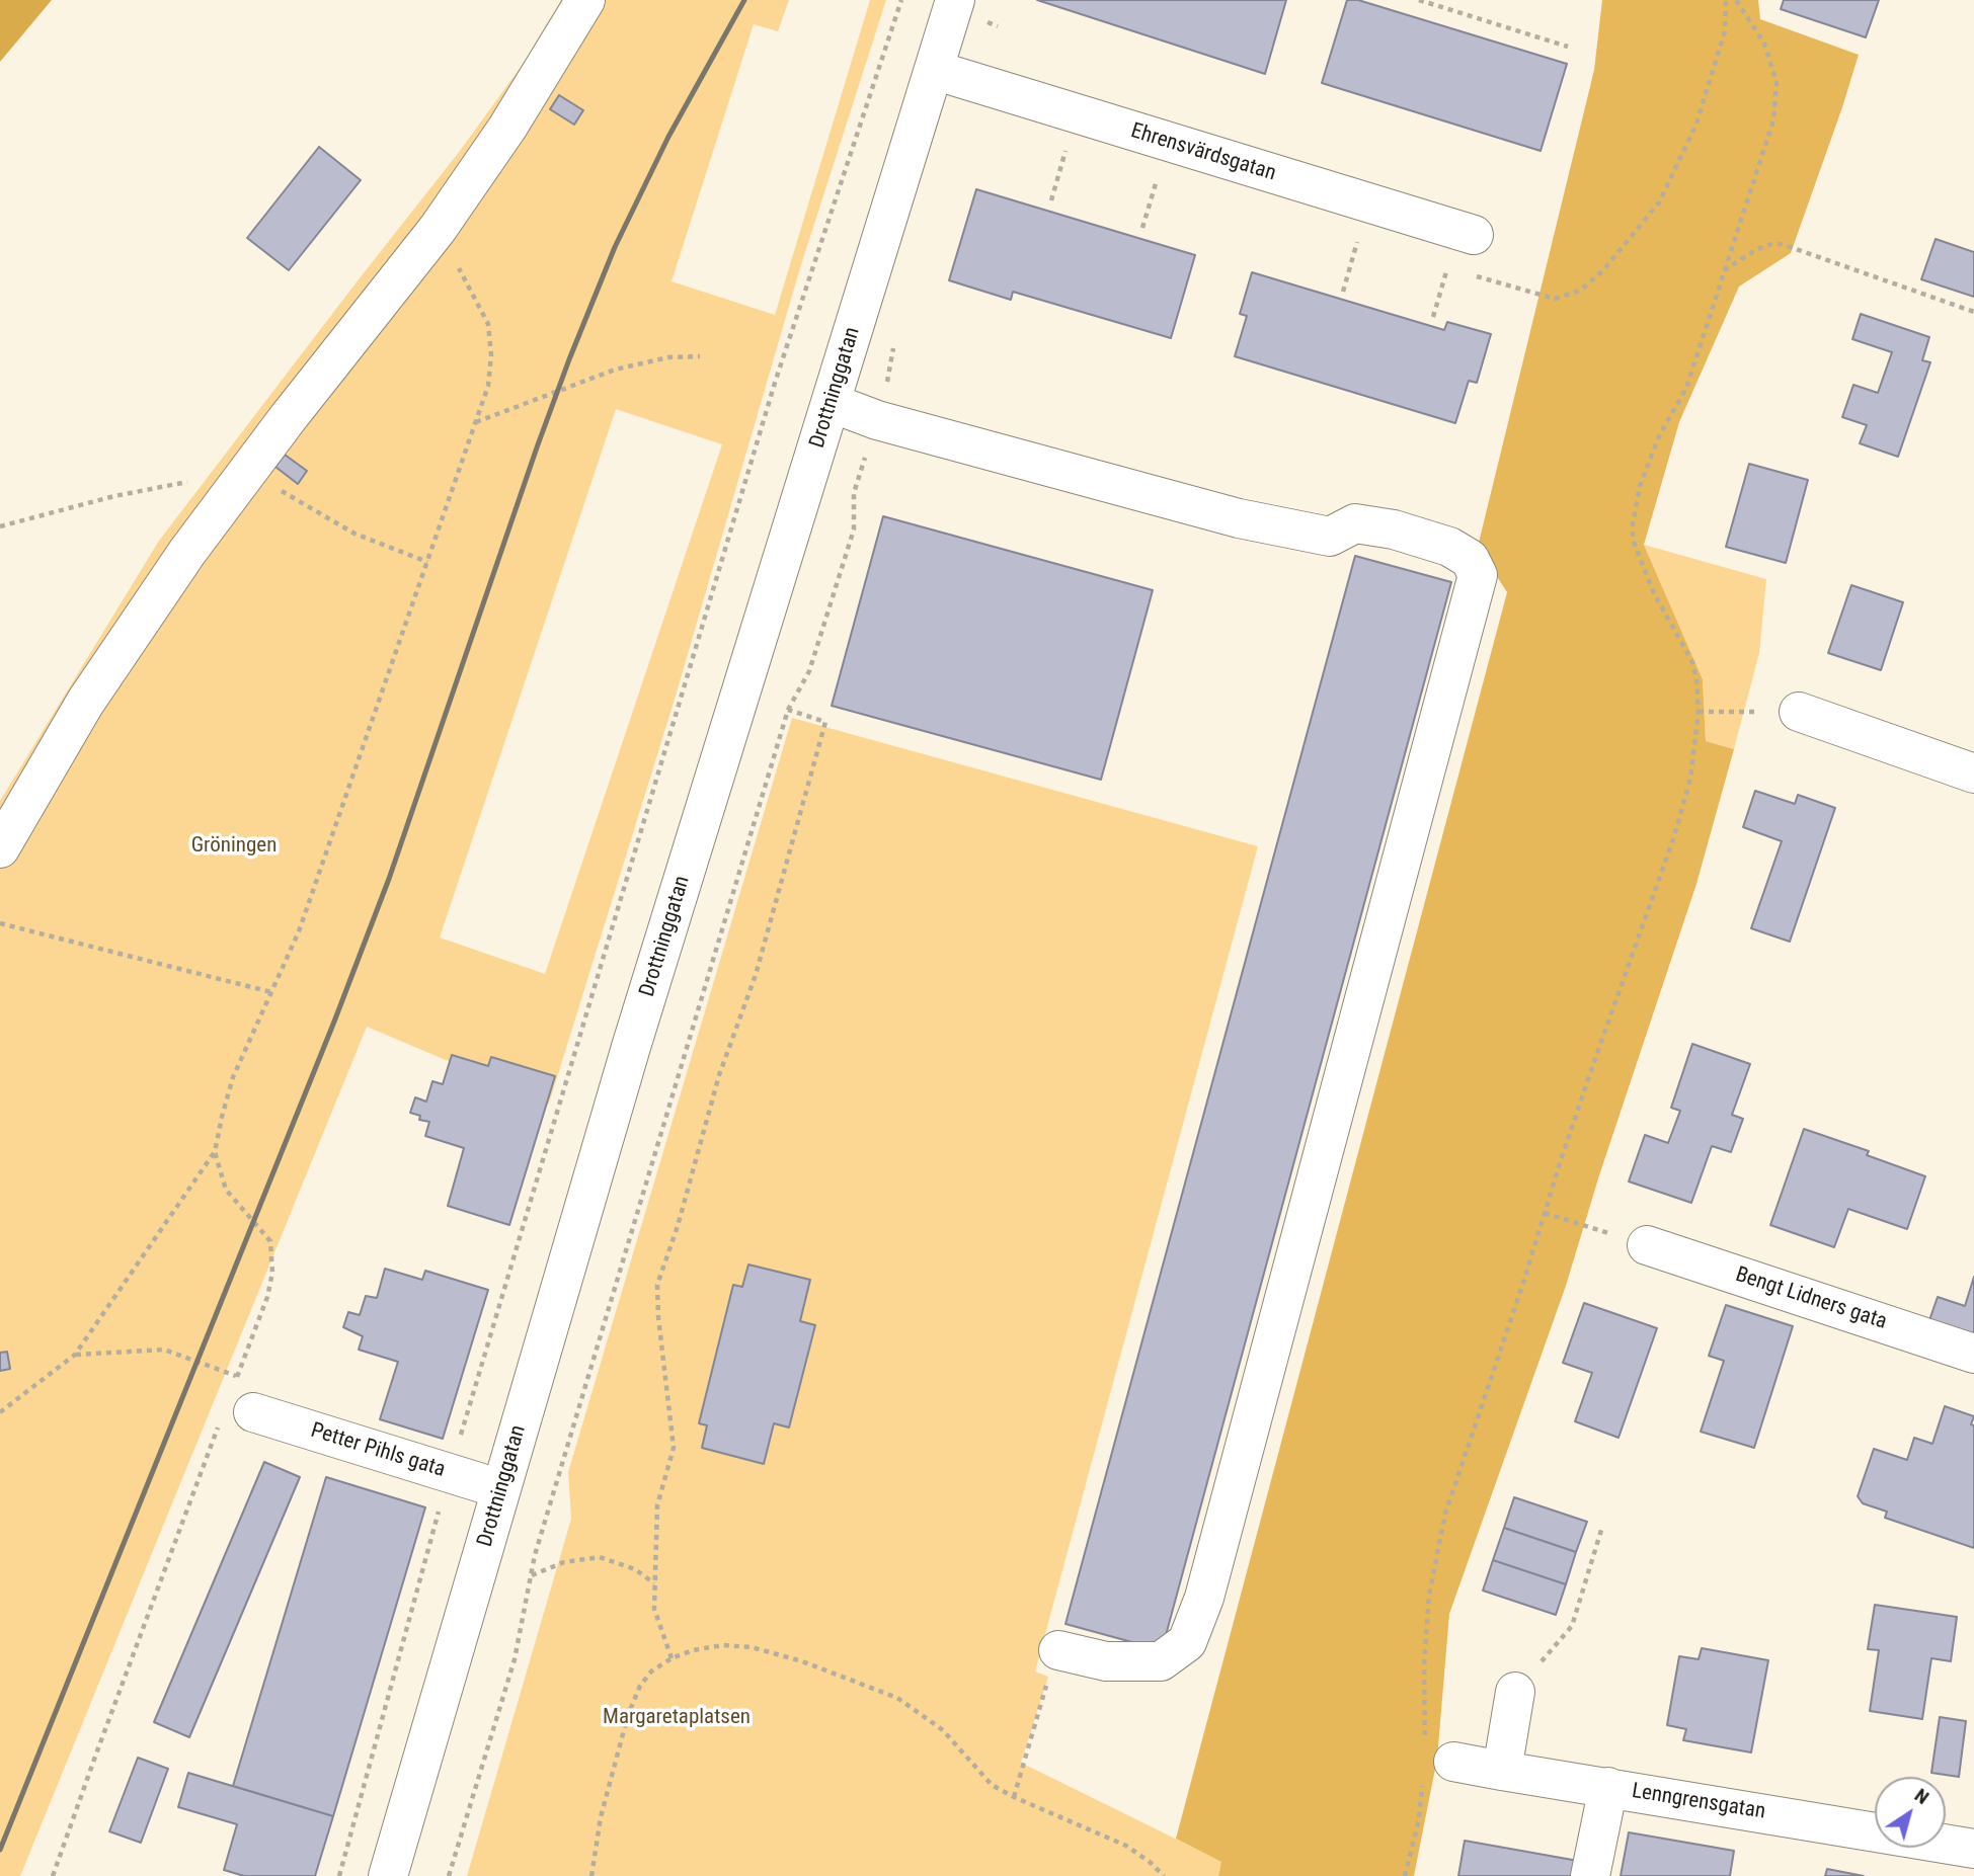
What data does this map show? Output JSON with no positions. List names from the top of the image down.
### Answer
{
  "streets": {
    "street": [
      "Ehrensvärdsgatan",
      "Drottninggatan",
      "Bengt Lidners gata",
      "Petter Pihls gata",
      "Lenngrensgatan"
    ]
  },
  "crossings": [
    ["Ehrensvärdsgatan", "Drottninggatan"],
    ["Drottninggatan", "Petter Pihls gata"]
  ],
  "parks": ["Gröningen", "Margaretaplatsen"],
  "north": "top right"
}
